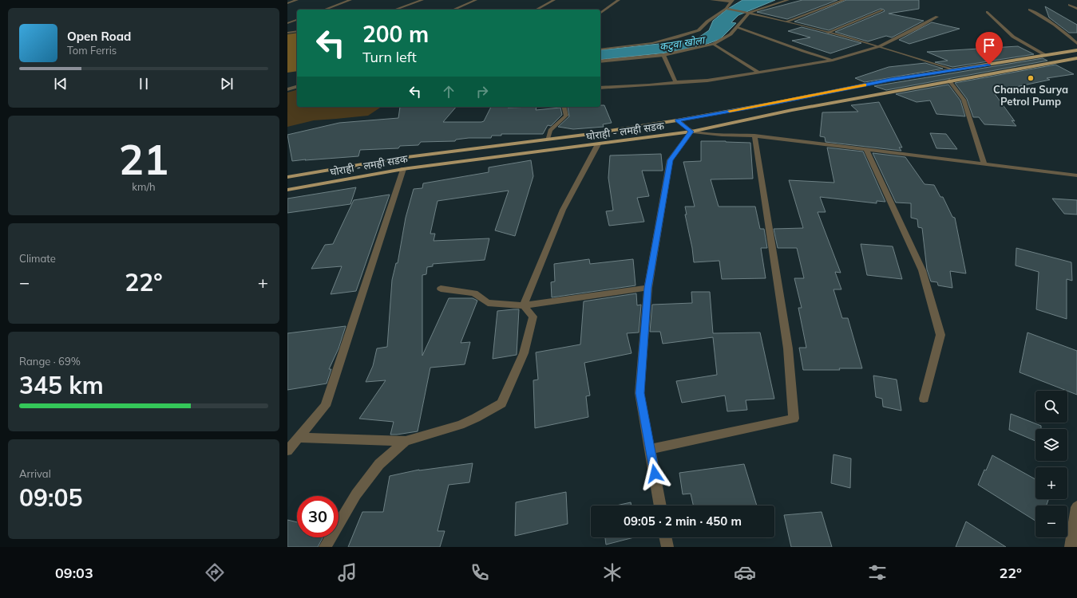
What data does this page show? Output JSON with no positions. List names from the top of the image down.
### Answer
{
  "streets": {
    "main road": ["घोराही - लमही सडक"]
  },
  "water": ["कटुवा खोला"],
  "places": ["Chandra Surya Petrol Pump"],
  "page": {
    "turn": ["200 m", "Turn left"],
    "song": ["Open Road", "Tom Ferris"],
    "tile": [
      ["21", "km/h"],
      "Climate",
      ["Range · 69%", "345 km"],
      ["Arrival", "09:05"]
    ],
    "heat": ["−", "22°", "+"],
    "map_buttons": ["+", "−"],
    "limit": "30",
    "trip": "09:05 · 2 min · 450 m",
    "tabs": ["09:03", "22°"]
  }
}
